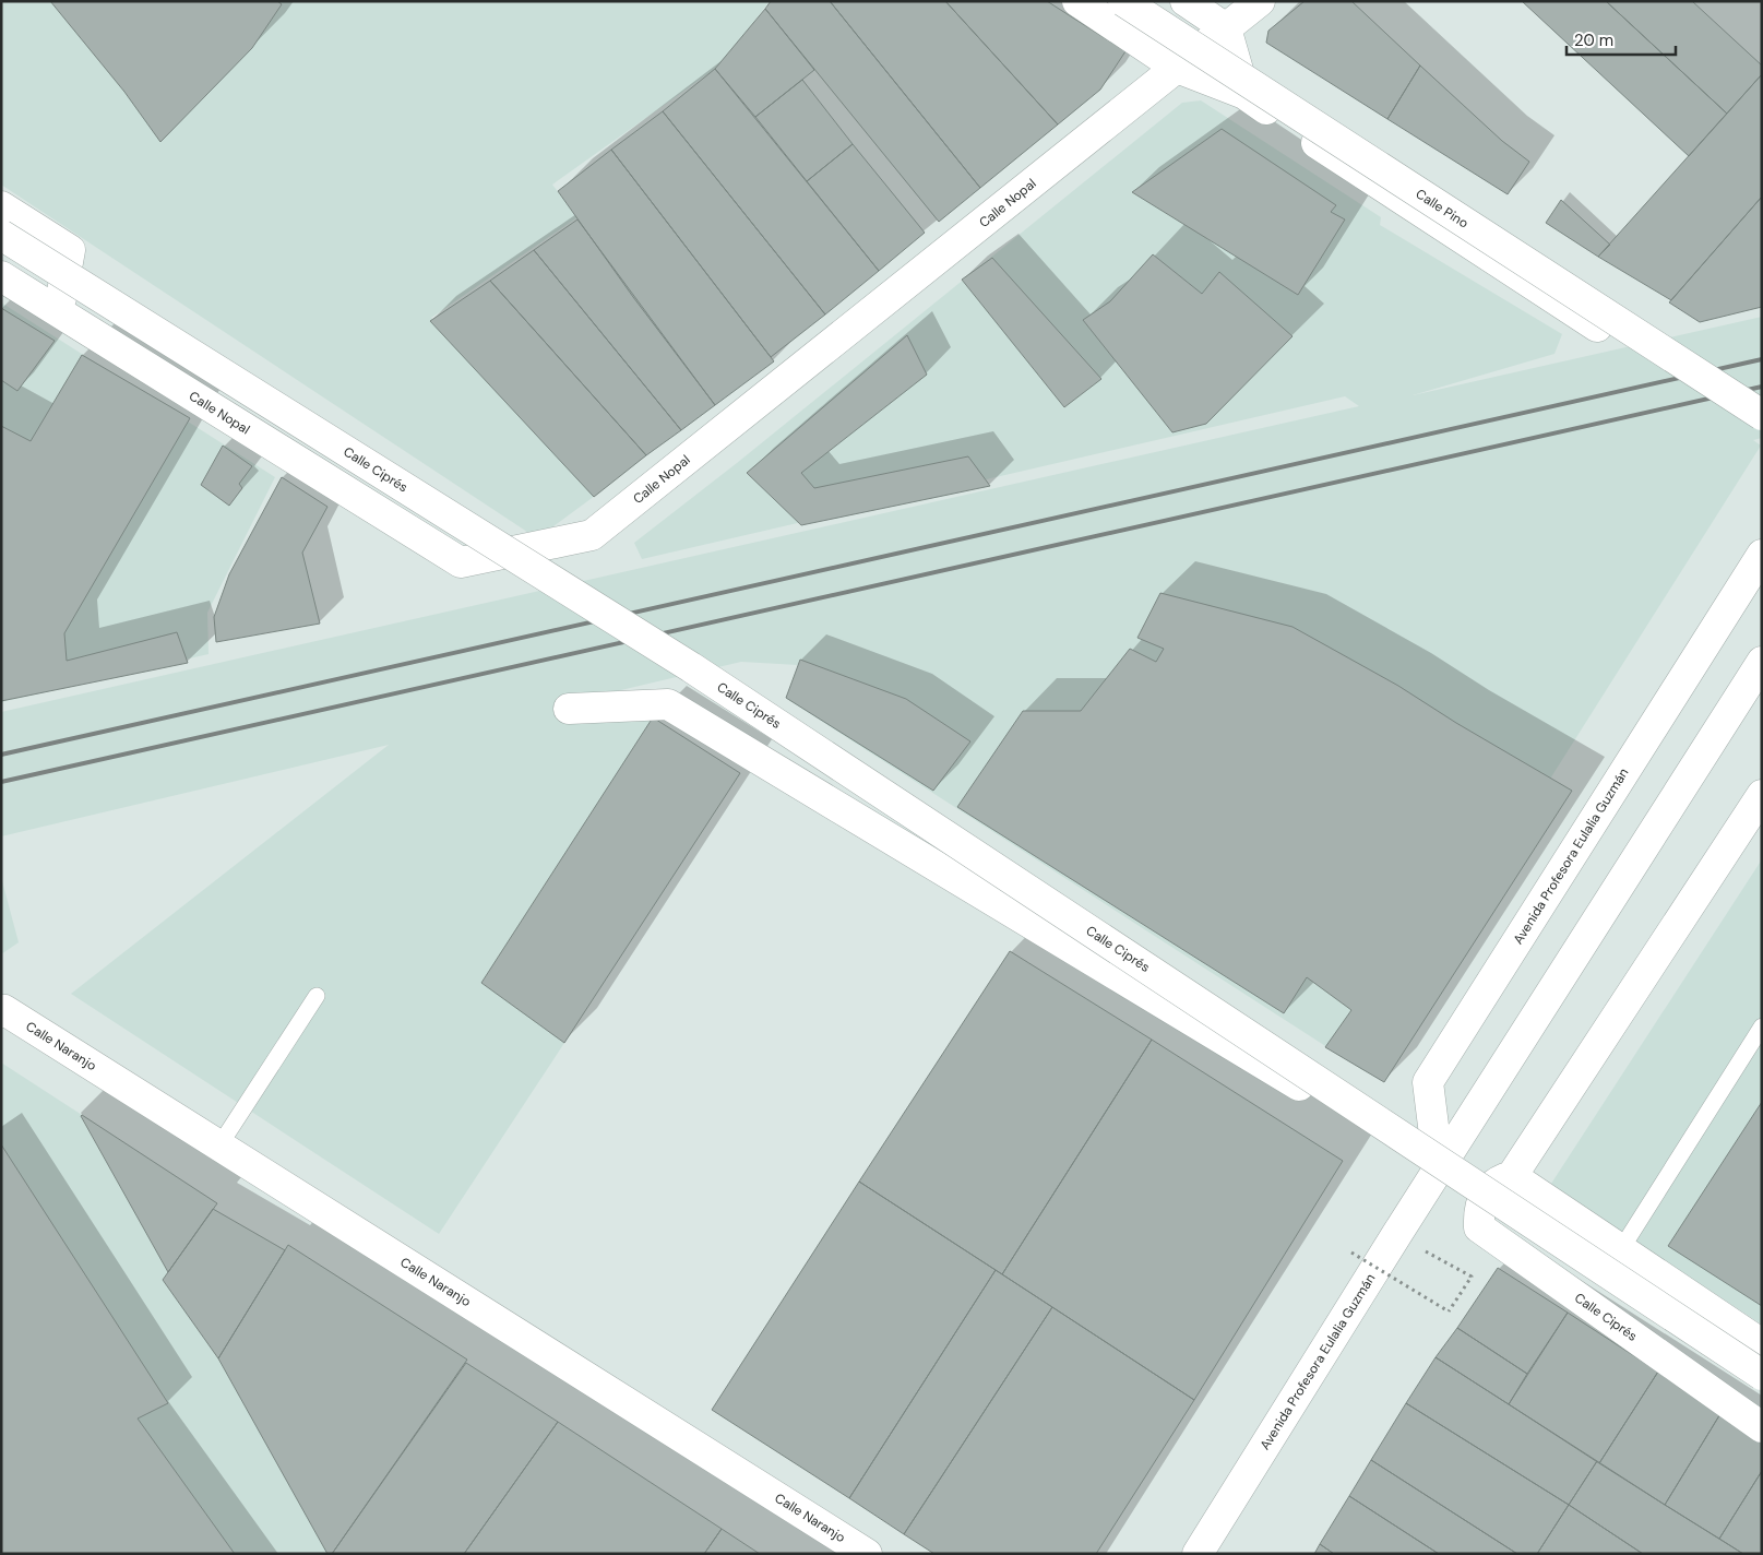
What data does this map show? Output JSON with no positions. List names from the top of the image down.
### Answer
{
  "streets": {
    "street": [
      "Calle Nopal",
      "Calle Pino",
      "Calle Ciprés",
      "Avenida Profesora Eulalia Guzmán",
      "Calle Naranjo"
    ]
  },
  "scale_bar": "20 m"
}
